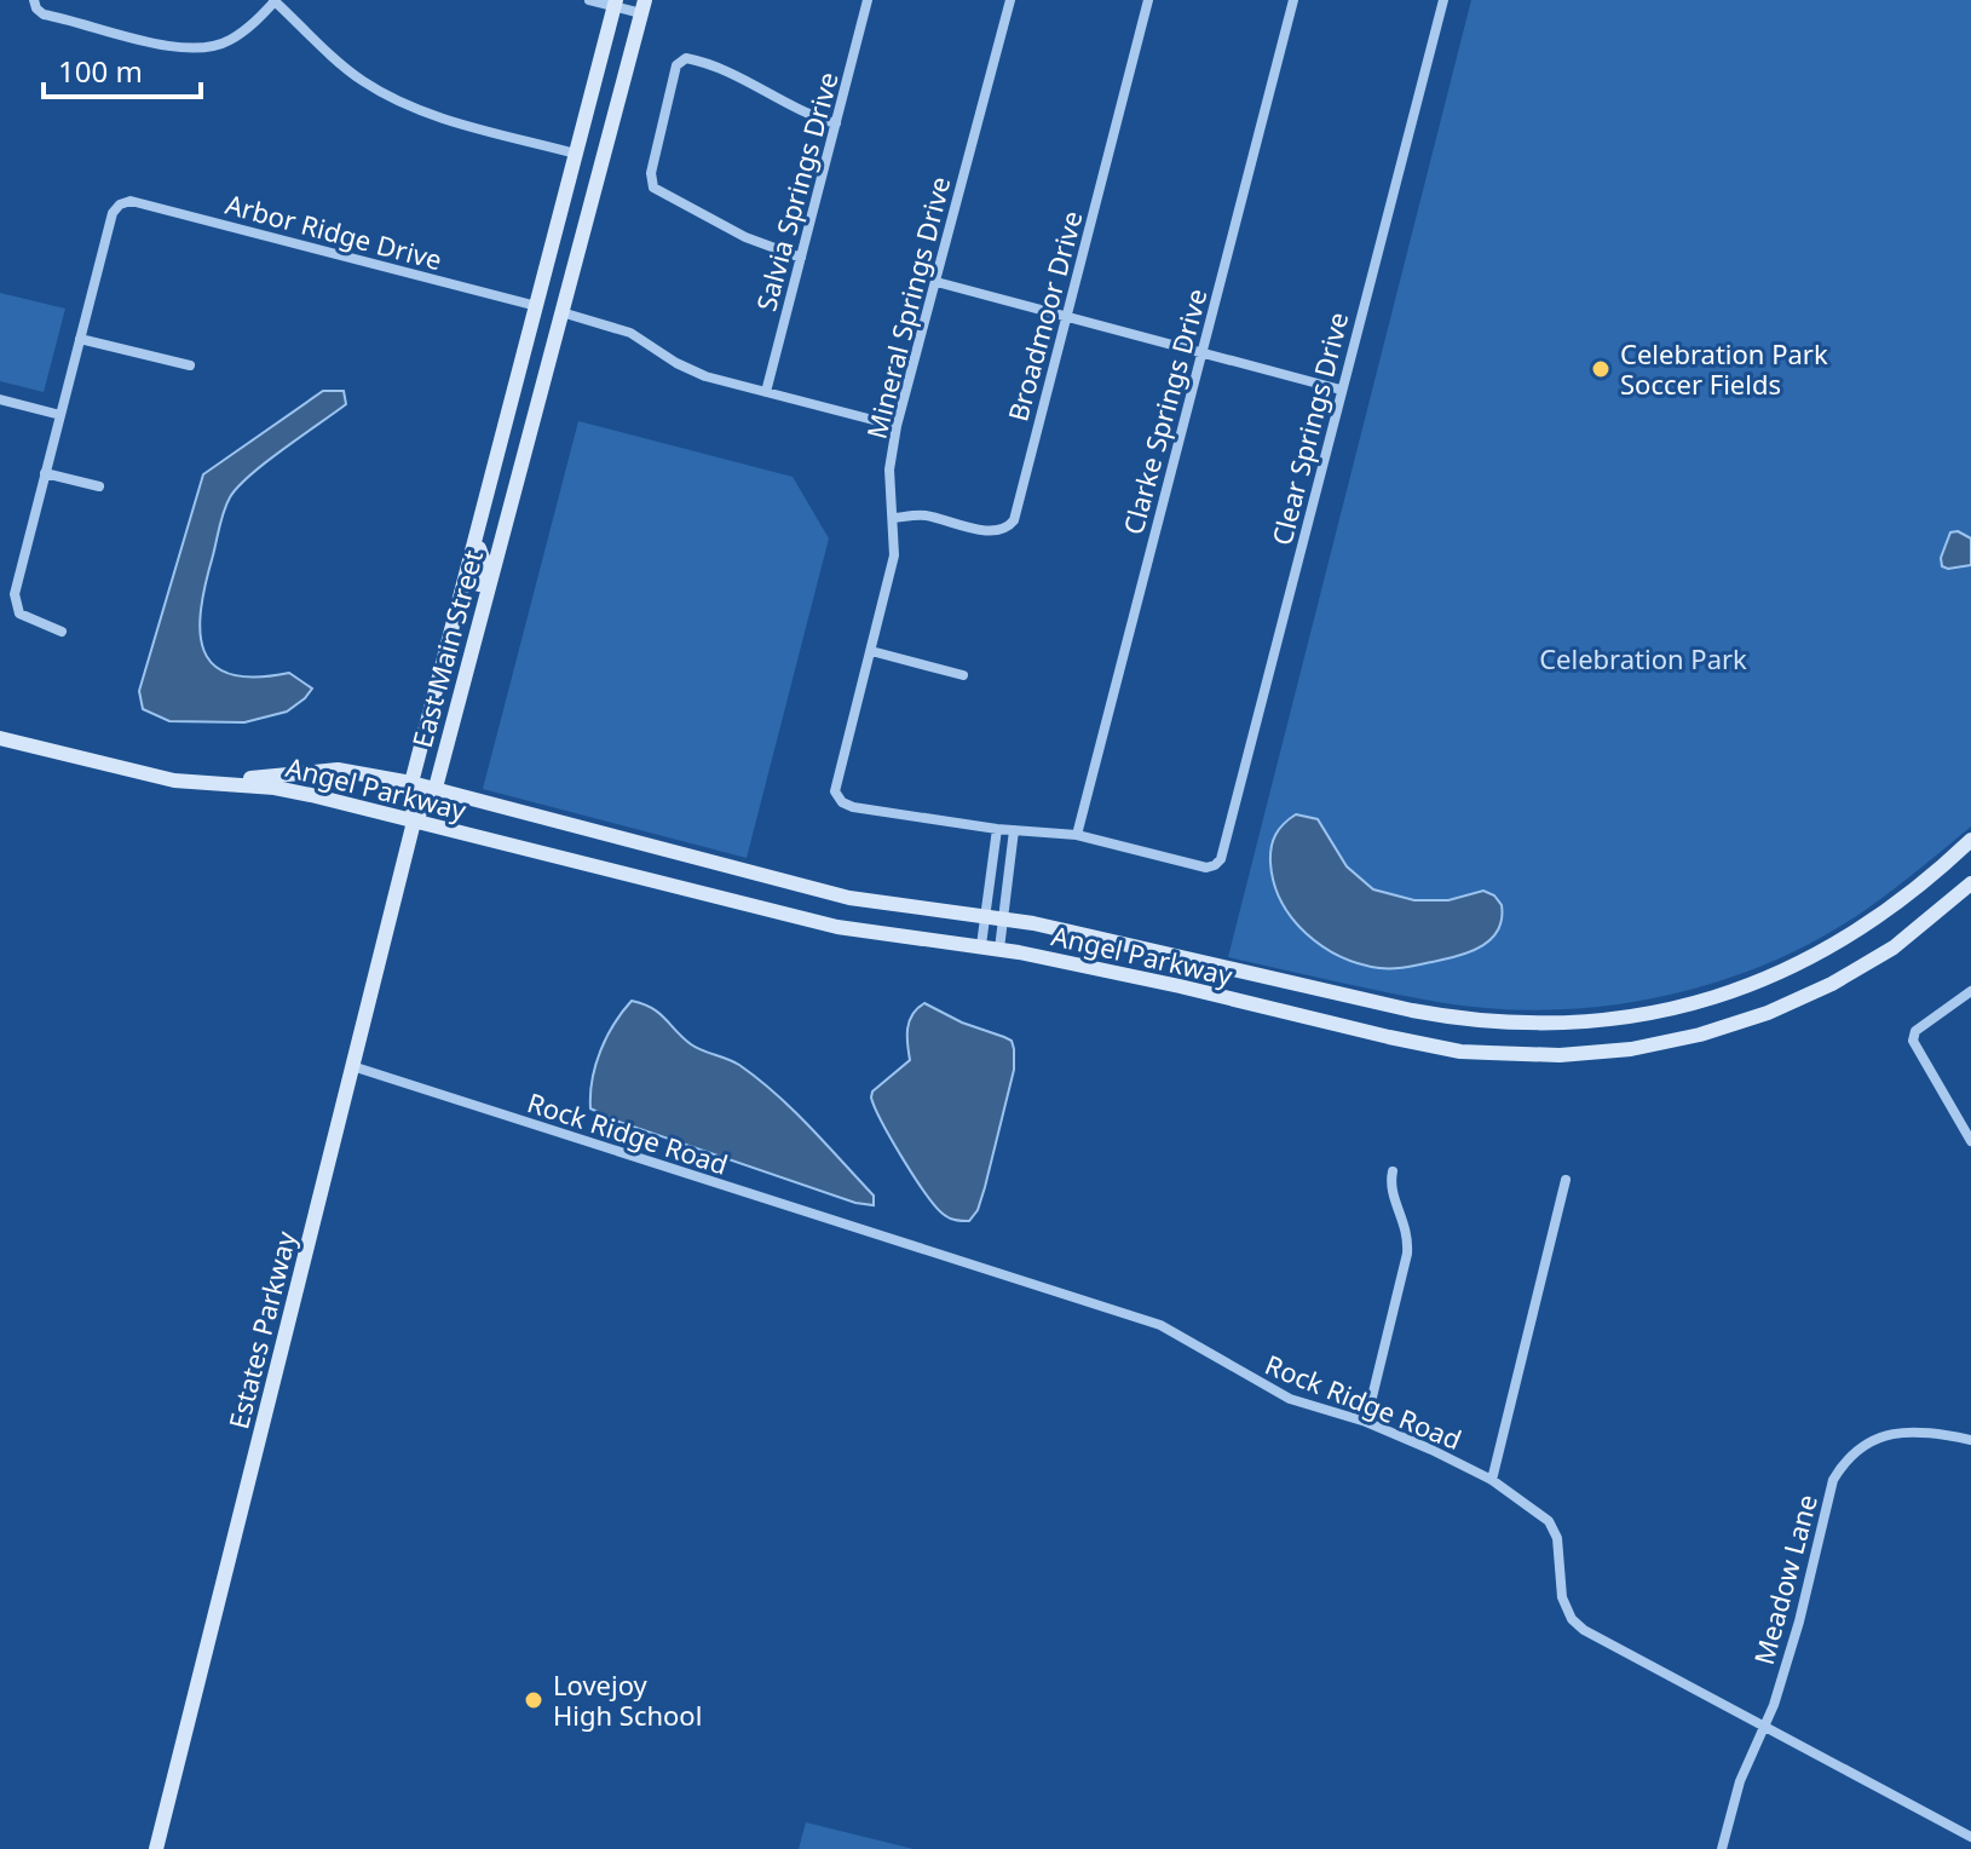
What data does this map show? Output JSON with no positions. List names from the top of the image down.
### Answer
{
  "streets": {
    "main road": ["East Main Street", "Angel Parkway", "Estates Parkway"],
    "street": [
      "Salvia Springs Drive",
      "Arbor Ridge Drive",
      "Mineral Springs Drive",
      "Broadmoor Drive",
      "Clarke Springs Drive",
      "Clear Springs Drive",
      "Rock Ridge Road",
      "Meadow Lane"
    ]
  },
  "crossings": [
    ["Arbor Ridge Drive", "East Main Street"],
    ["Mineral Springs Drive", "Broadmoor Drive"],
    ["Clarke Springs Drive", "Clear Springs Drive"],
    ["East Main Street", "Angel Parkway"],
    ["East Main Street", "Estates Parkway"],
    ["Angel Parkway", "Estates Parkway"],
    ["Rock Ridge Road", "Estates Parkway"],
    ["Rock Ridge Road", "Meadow Lane"]
  ],
  "parks": ["Celebration Park"],
  "places": ["Celebration Park Soccer Fields", "Lovejoy High School"],
  "scale_bar": "100 m"
}
